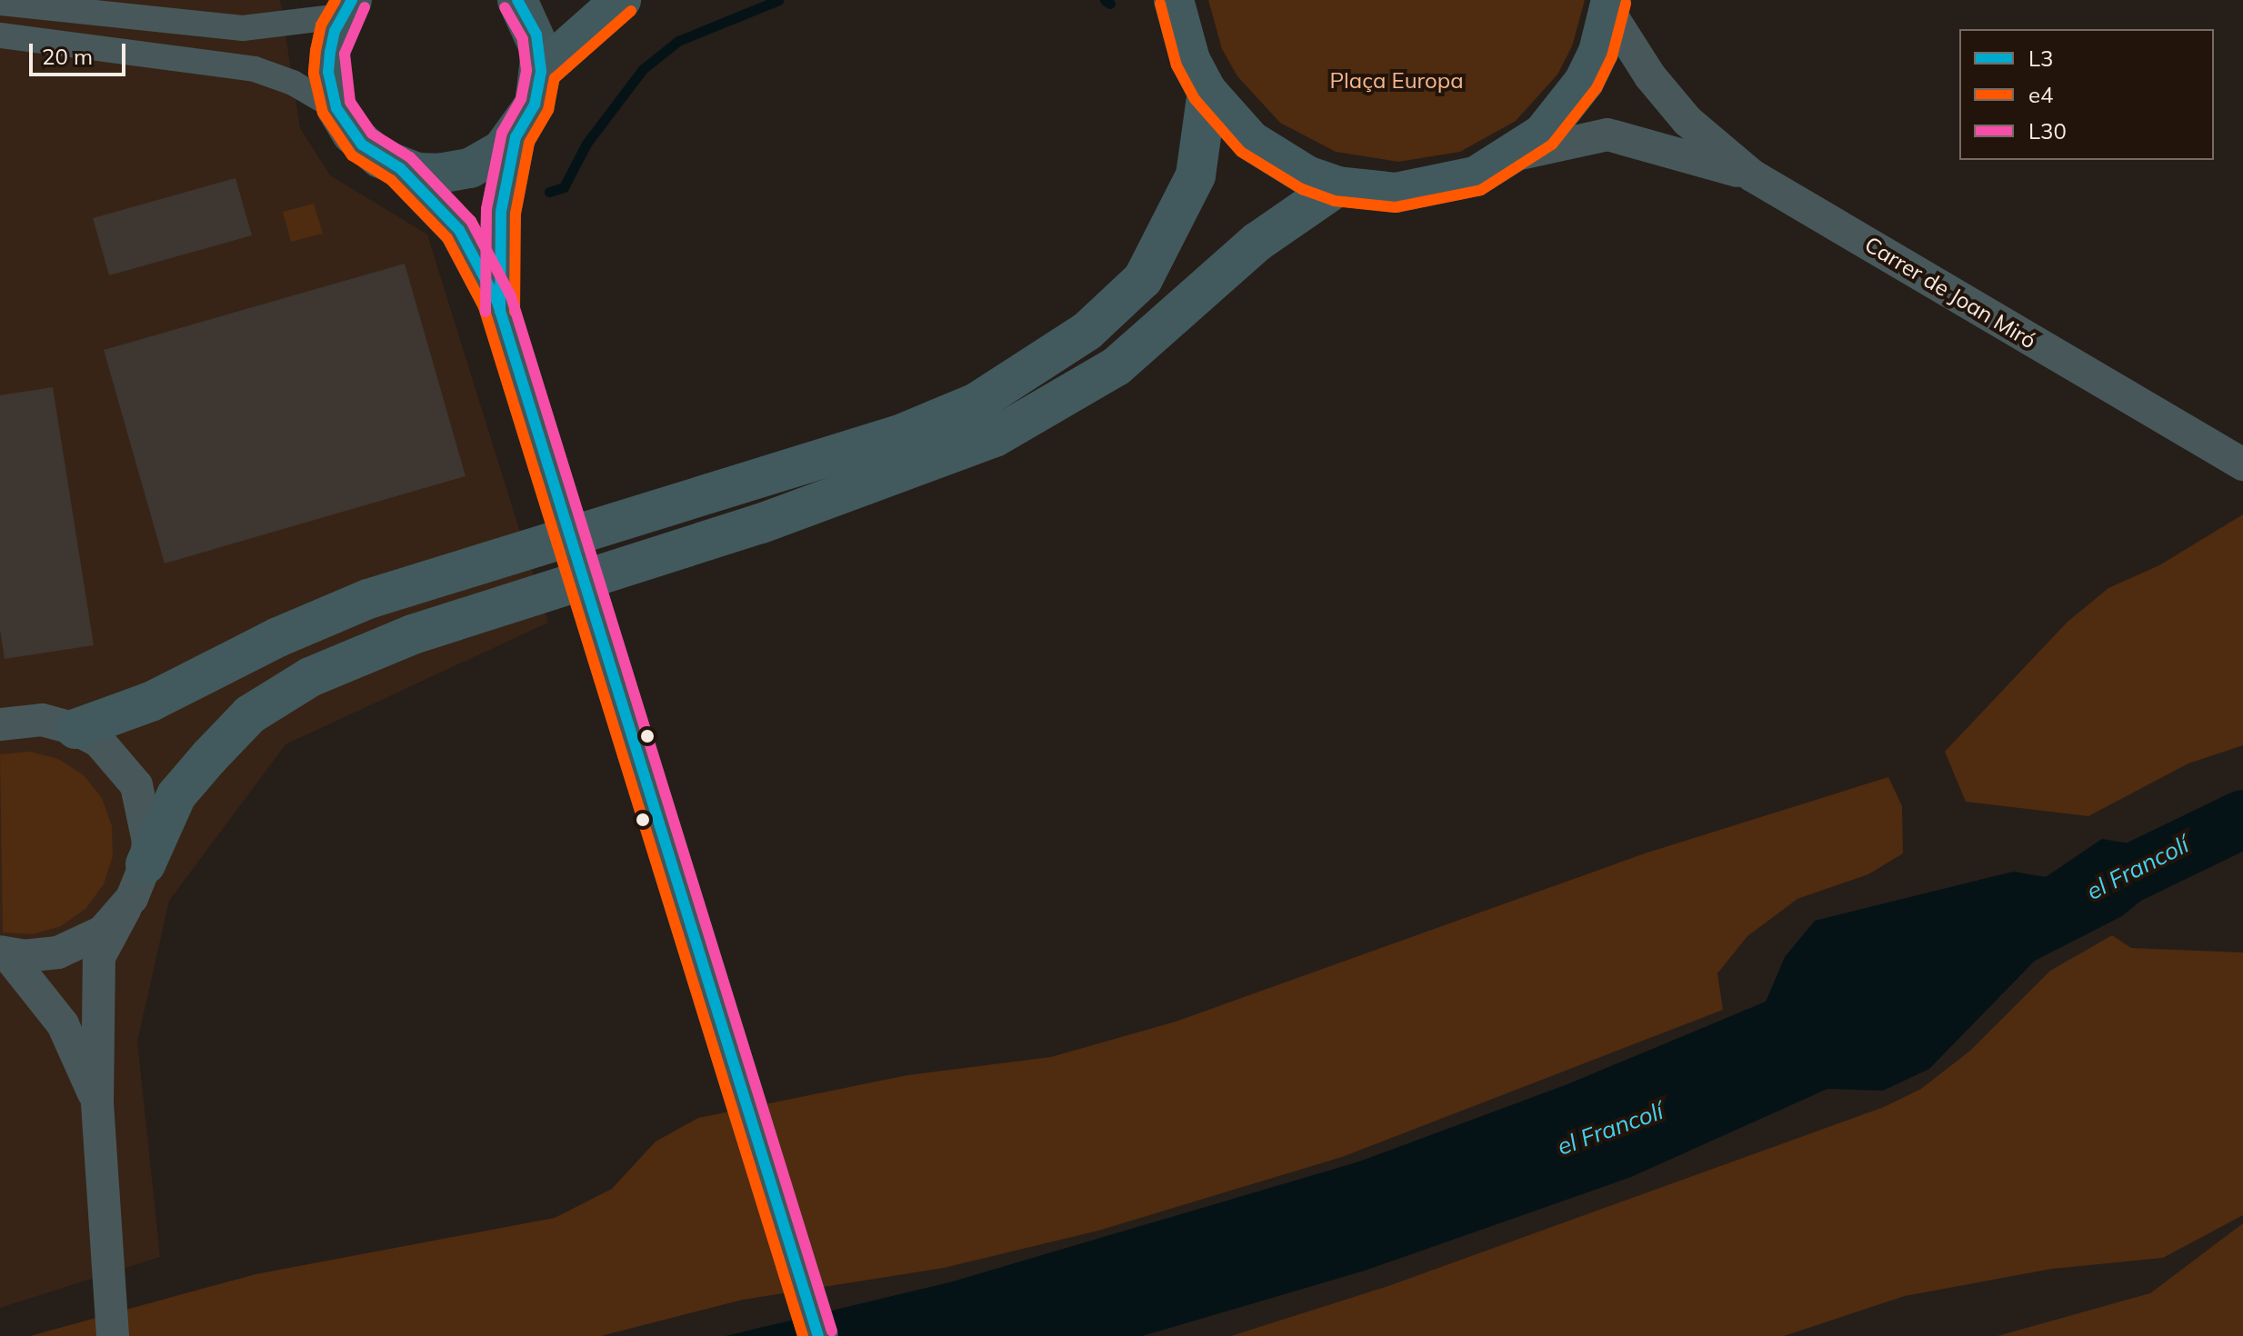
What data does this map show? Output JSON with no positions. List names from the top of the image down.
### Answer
{
  "streets": {
    "street": ["Carrer de Joan Miró"]
  },
  "water": ["el Francolí"],
  "parks": ["Plaça Europa"],
  "lines": ["transit line L3", "transit line e4", "transit line L30"],
  "legend": ["L3", "e4", "L30"],
  "scale_bar": "20 m"
}
